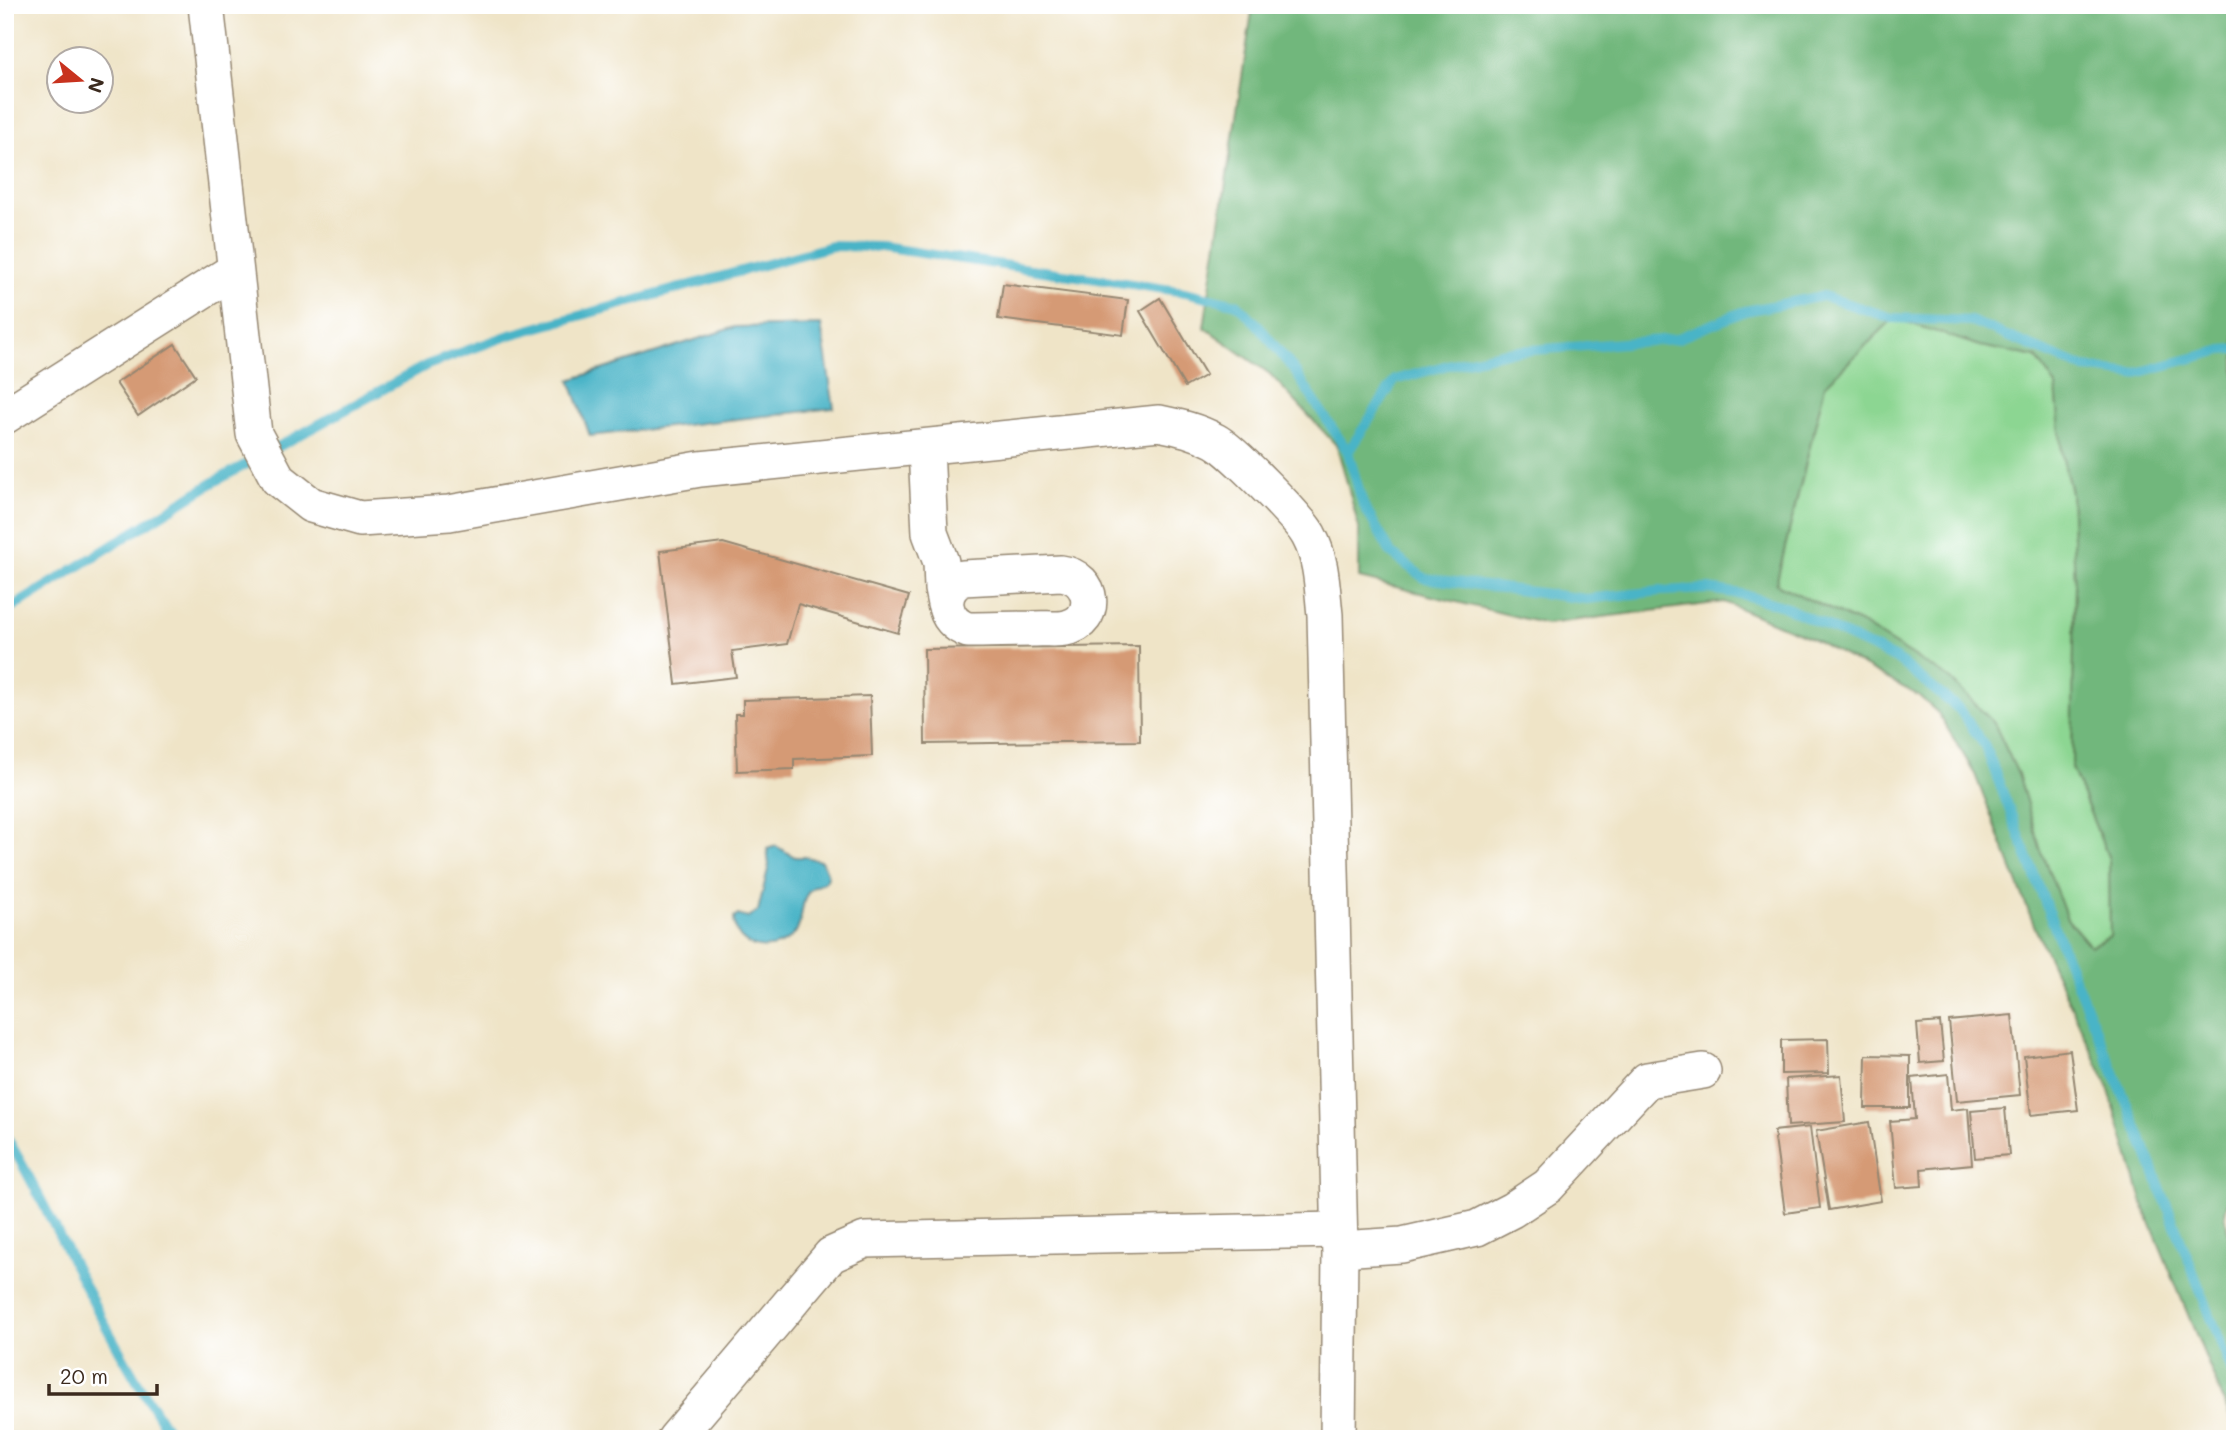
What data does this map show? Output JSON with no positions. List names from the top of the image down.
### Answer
{
  "scale_bar": "20 m",
  "north": "right"
}
